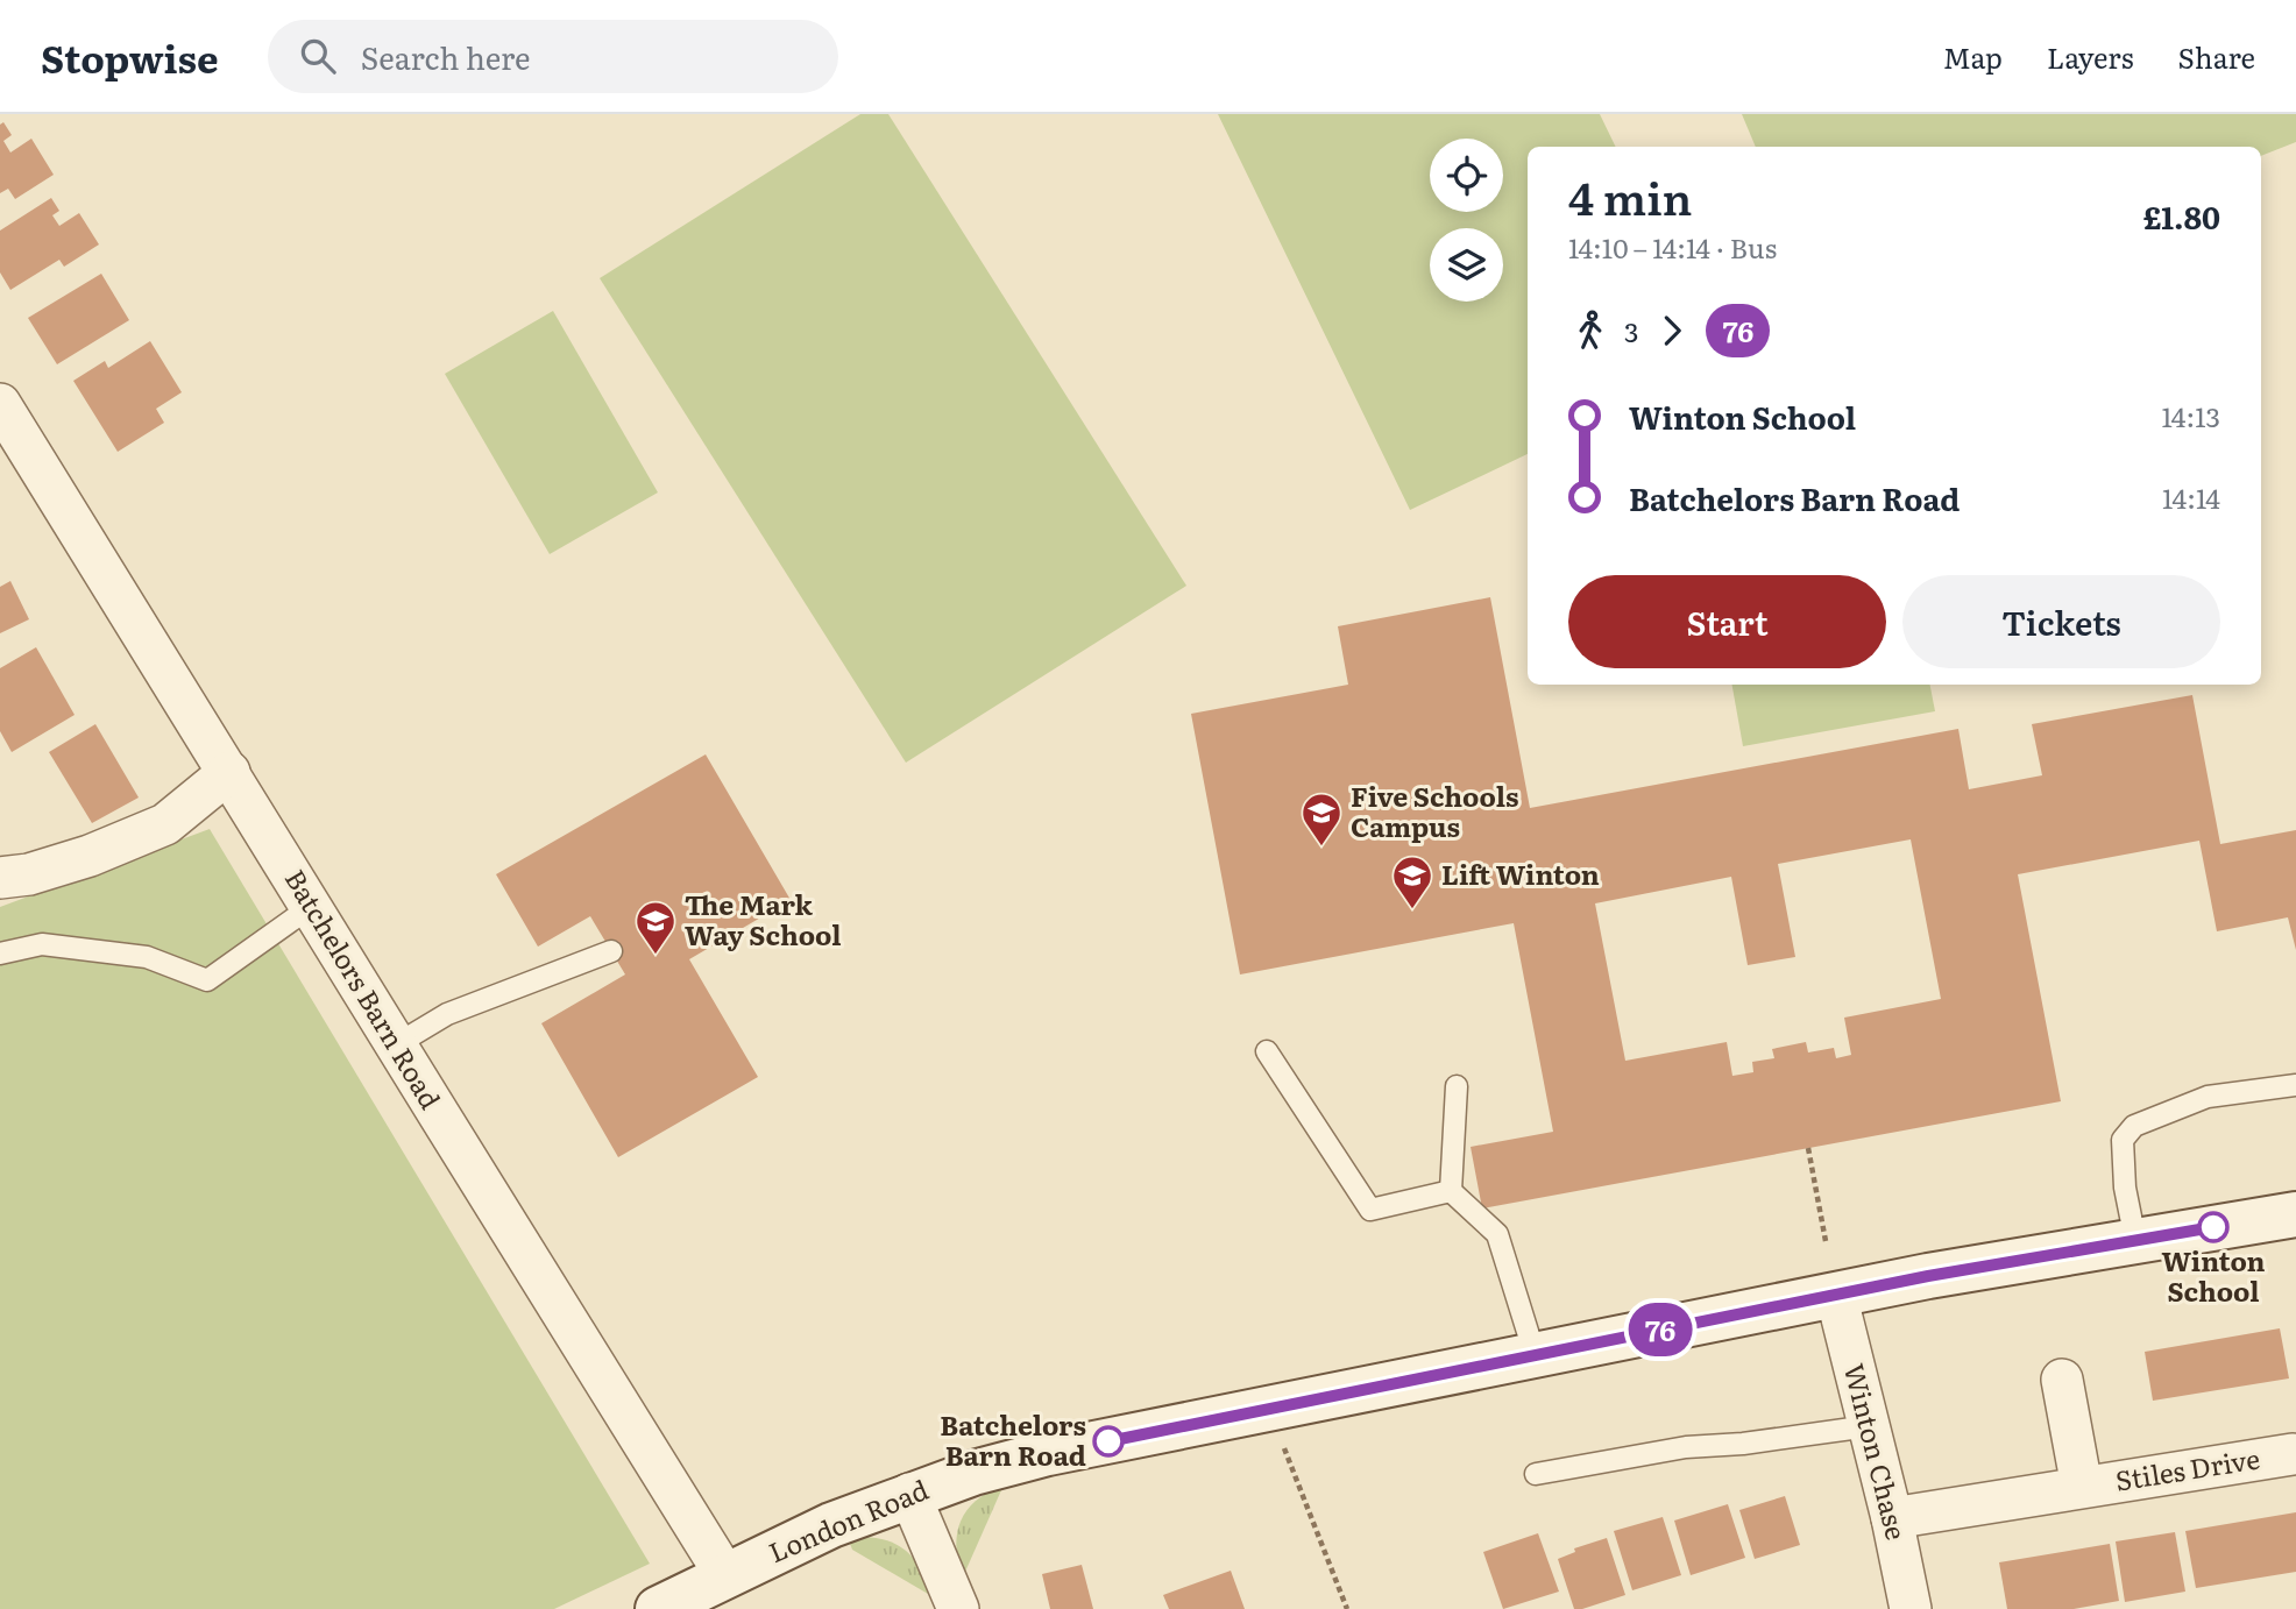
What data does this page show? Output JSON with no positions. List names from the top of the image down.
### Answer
{
  "streets": {
    "street": [
      "Batchelors Barn Road",
      "Winton Chase",
      "Stiles Drive",
      "London Road"
    ]
  },
  "crossings": [
    ["Batchelors Barn Road", "London Road"],
    ["Winton Chase", "Stiles Drive"],
    ["Winton Chase", "London Road"]
  ],
  "places": {
    "school or university": ["Five Schools Campus", "Lift Winton", "The Mark Way School"],
    "other": ["Winton School", "Batchelors Barn Road"]
  },
  "lines": ["bus line 76"],
  "page": {
    "header": "Stopwise",
    "search": "Search here",
    "nav": ["Map", "Layers", "Share"],
    "on_map": "76",
    "heading": ["4 min", "14:10 – 14:14 · Bus", "£1.80"],
    "legs": ["3", "76"],
    "list": [
      {
        "name": "Winton School",
        "value": "14:13"
      },
      {
        "name": "Batchelors Barn Road",
        "value": "14:14"
      }
    ],
    "buttons": ["Start", "Tickets"]
  }
}
